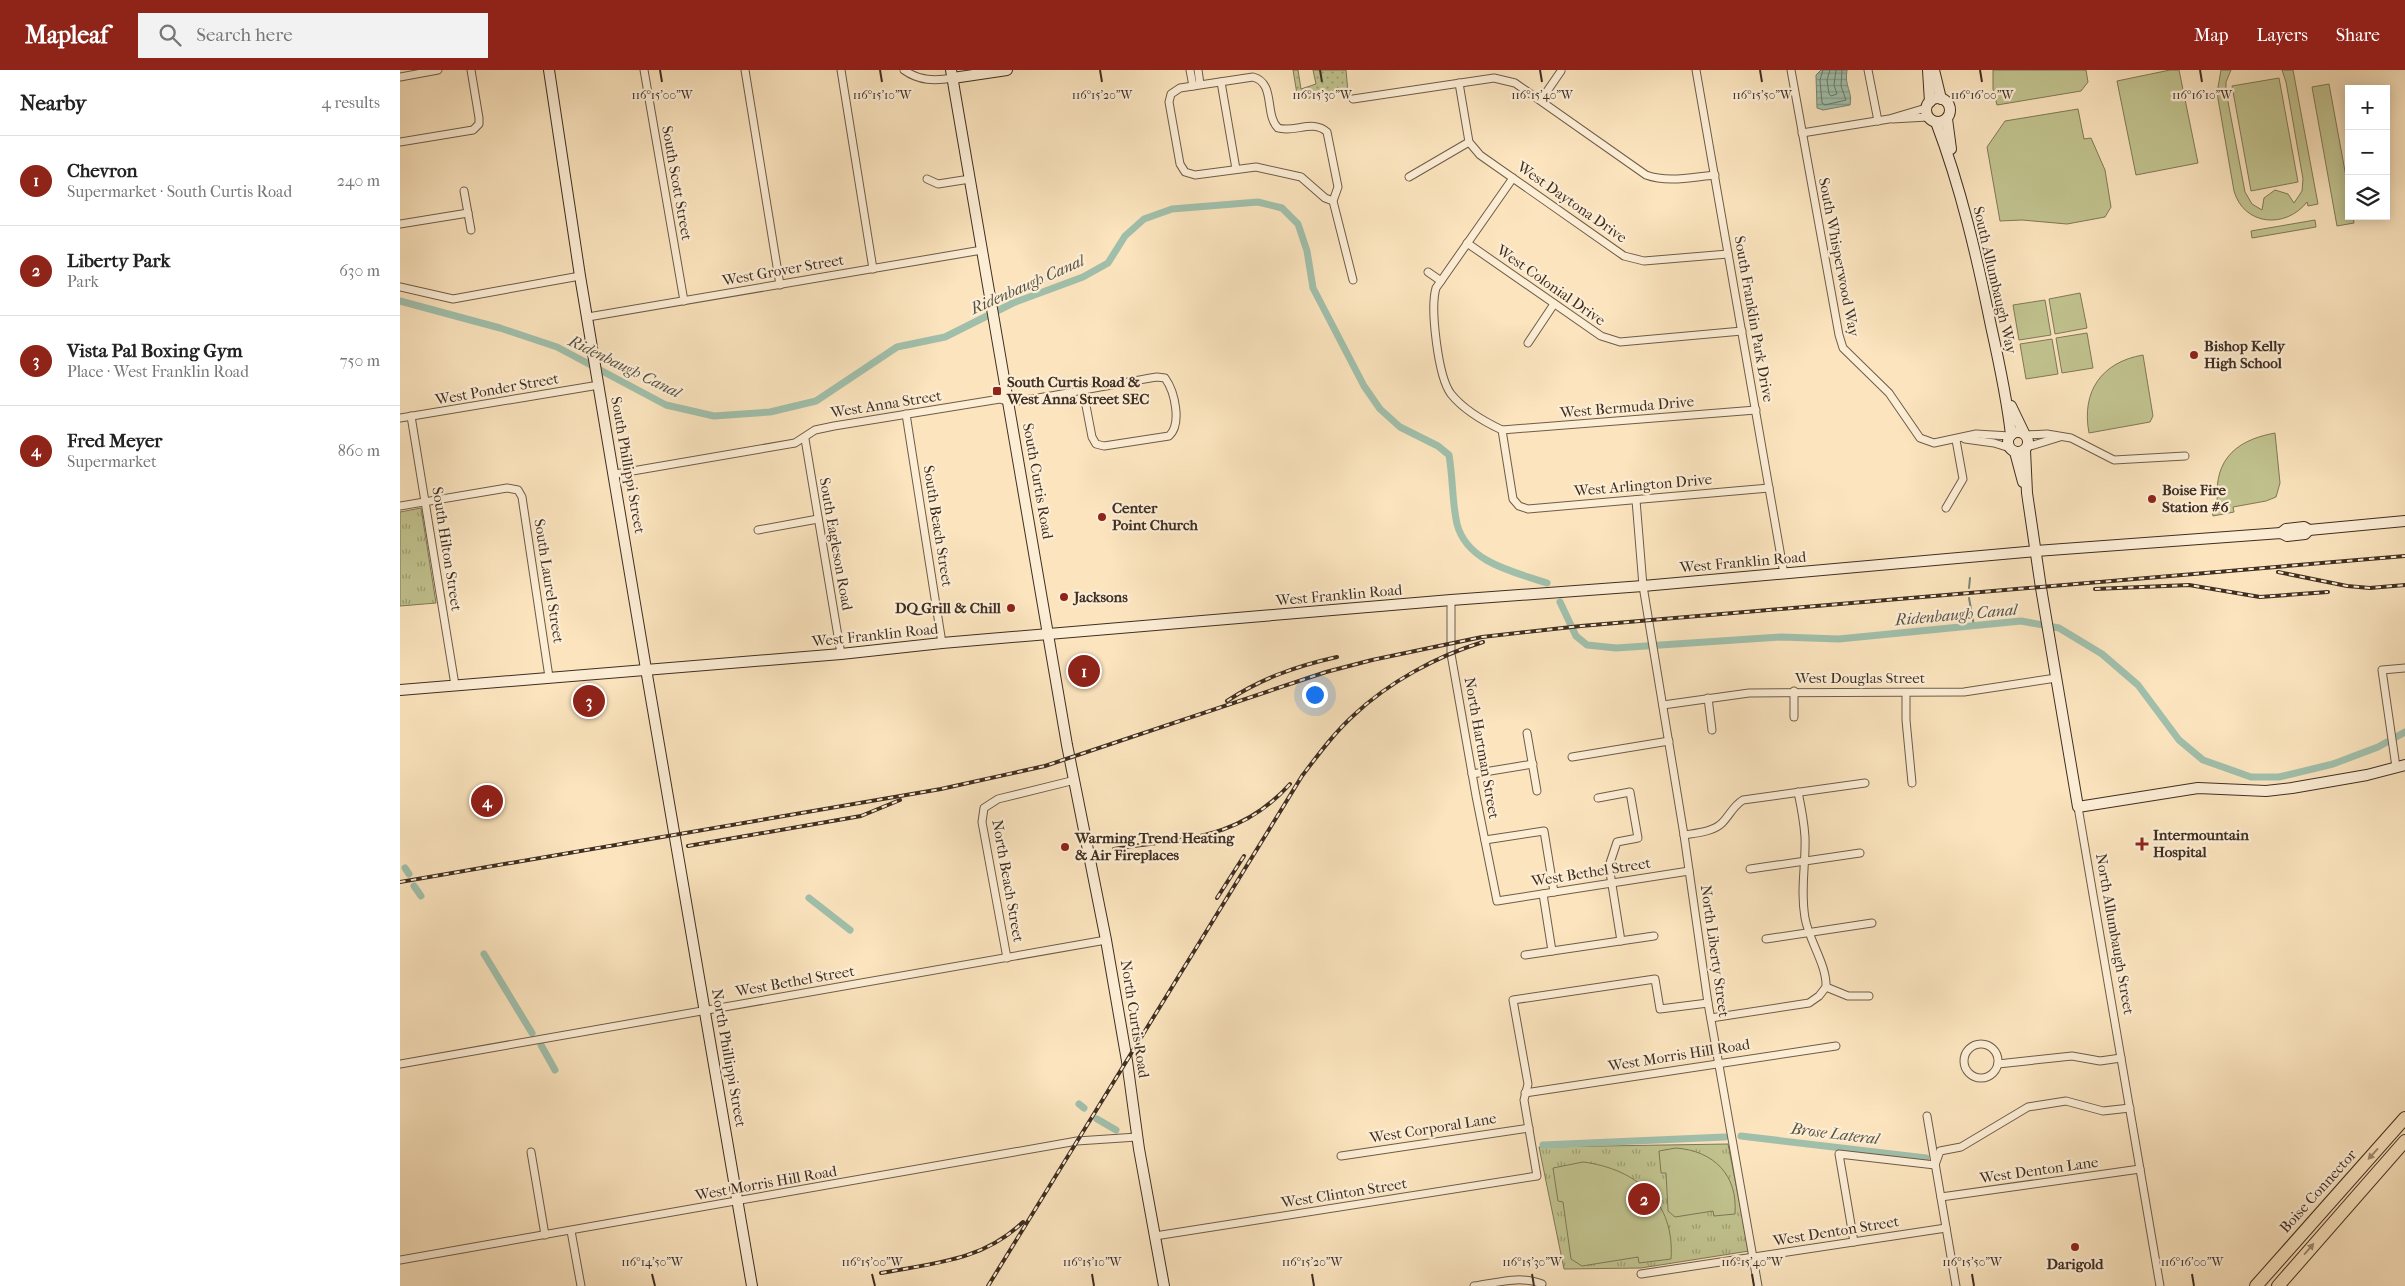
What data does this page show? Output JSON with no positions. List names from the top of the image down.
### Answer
{
  "streets": {
    "highway": ["Boise Connector"],
    "street": [
      "South Scott Street",
      "West Daytona Drive",
      "South Whisperwood Way",
      "West Grover Street",
      "South Allumbaugh Way",
      "West Colonial Drive",
      "South Franklin Park Drive",
      "West Ponder Street",
      "West Anna Street",
      "West Bermuda Drive",
      "South Phillippi Street",
      "South Curtis Road",
      "West Arlington Drive",
      "South Beach Street",
      "South Eagleson Road",
      "South Hilton Street",
      "West Franklin Road",
      "South Laurel Street",
      "West Douglas Street",
      "North Hartman Street",
      "West Bethel Street",
      "North Beach Street",
      "North Allumbaugh Street",
      "North Liberty Street",
      "North Curtis Road",
      "West Morris Hill Road",
      "North Phillippi Street",
      "West Corporal Lane",
      "West Denton Lane",
      "West Clinton Street",
      "West Denton Street"
    ]
  },
  "crossings": [
    ["South Scott Street", "West Grover Street"],
    ["West Daytona Drive", "South Franklin Park Drive"],
    ["South Whisperwood Way", "South Allumbaugh Way"],
    ["West Grover Street", "South Phillippi Street"],
    ["West Grover Street", "South Curtis Road"],
    ["West Colonial Drive", "South Franklin Park Drive"],
    ["South Franklin Park Drive", "West Bermuda Drive"],
    ["South Franklin Park Drive", "West Arlington Drive"],
    ["South Franklin Park Drive", "West Franklin Road"],
    ["West Ponder Street", "South Phillippi Street"],
    ["West Ponder Street", "South Hilton Street"],
    ["West Anna Street", "South Phillippi Street"],
    ["West Anna Street", "South Curtis Road"],
    ["West Anna Street", "South Beach Street"],
    ["West Anna Street", "South Eagleson Road"],
    ["West Bermuda Drive", "West Arlington Drive"],
    ["South Phillippi Street", "West Franklin Road"],
    ["South Phillippi Street", "North Phillippi Street"],
    ["South Curtis Road", "West Franklin Road"],
    ["South Curtis Road", "North Curtis Road"],
    ["West Arlington Drive", "North Liberty Street"],
    ["South Beach Street", "West Franklin Road"],
    ["South Eagleson Road", "West Franklin Road"],
    ["South Hilton Street", "West Franklin Road"],
    ["South Hilton Street", "South Laurel Street"],
    ["West Franklin Road", "South Laurel Street"],
    ["West Franklin Road", "North Hartman Street"],
    ["West Franklin Road", "North Allumbaugh Street"],
    ["West Franklin Road", "North Liberty Street"],
    ["West Douglas Street", "North Allumbaugh Street"],
    ["West Douglas Street", "North Liberty Street"],
    ["North Hartman Street", "West Bethel Street"],
    ["West Bethel Street", "North Beach Street"],
    ["West Bethel Street", "North Liberty Street"],
    ["West Bethel Street", "North Curtis Road"],
    ["West Bethel Street", "North Phillippi Street"],
    ["North Beach Street", "North Curtis Road"],
    ["North Allumbaugh Street", "West Denton Lane"],
    ["North Liberty Street", "West Morris Hill Road"],
    ["North Liberty Street", "West Denton Street"],
    ["North Curtis Road", "West Morris Hill Road"],
    ["North Curtis Road", "West Clinton Street"],
    ["West Morris Hill Road", "North Phillippi Street"],
    ["West Corporal Lane", "West Clinton Street"]
  ],
  "water": ["Ridenbaugh Canal", "Brose Lateral"],
  "places": {
    "other": [
      "Bishop Kelly High School",
      "Boise Fire Station #6",
      "Center Point Church",
      "Jacksons",
      "DQ Grill & Chill",
      "Warming Trend Heating & Air Fireplaces",
      "Darigold"
    ],
    "transit": ["South Curtis Road & West Anna Street SEC"],
    "health": ["Intermountain Hospital"]
  },
  "page": {
    "header": "Mapleaf",
    "search": "Search here",
    "nav": ["Map", "Layers", "Share"],
    "heading": ["Nearby", "4 results"],
    "map_buttons": ["+", "−"],
    "list": [
      {
        "mark": "1",
        "name": "Chevron",
        "note": "Supermarket · South Curtis Road",
        "value": "240 m"
      },
      {
        "mark": "2",
        "name": "Liberty Park",
        "note": "Park",
        "value": "630 m"
      },
      {
        "mark": "3",
        "name": "Vista Pal Boxing Gym",
        "note": "Place · West Franklin Road",
        "value": "750 m"
      },
      {
        "mark": "4",
        "name": "Fred Meyer",
        "note": "Supermarket",
        "value": "860 m"
      }
    ],
    "pins": [
      "1",
      "3",
      "4",
      "2"
    ]
  },
  "coordinates": [
    "116°15'00\"W",
    "116°15'10\"W",
    "116°15'20\"W",
    "116°15'30\"W",
    "116°15'40\"W",
    "116°15'50\"W",
    "116°16'00\"W",
    "116°16'10\"W",
    "116°14'50\"W"
  ]
}
